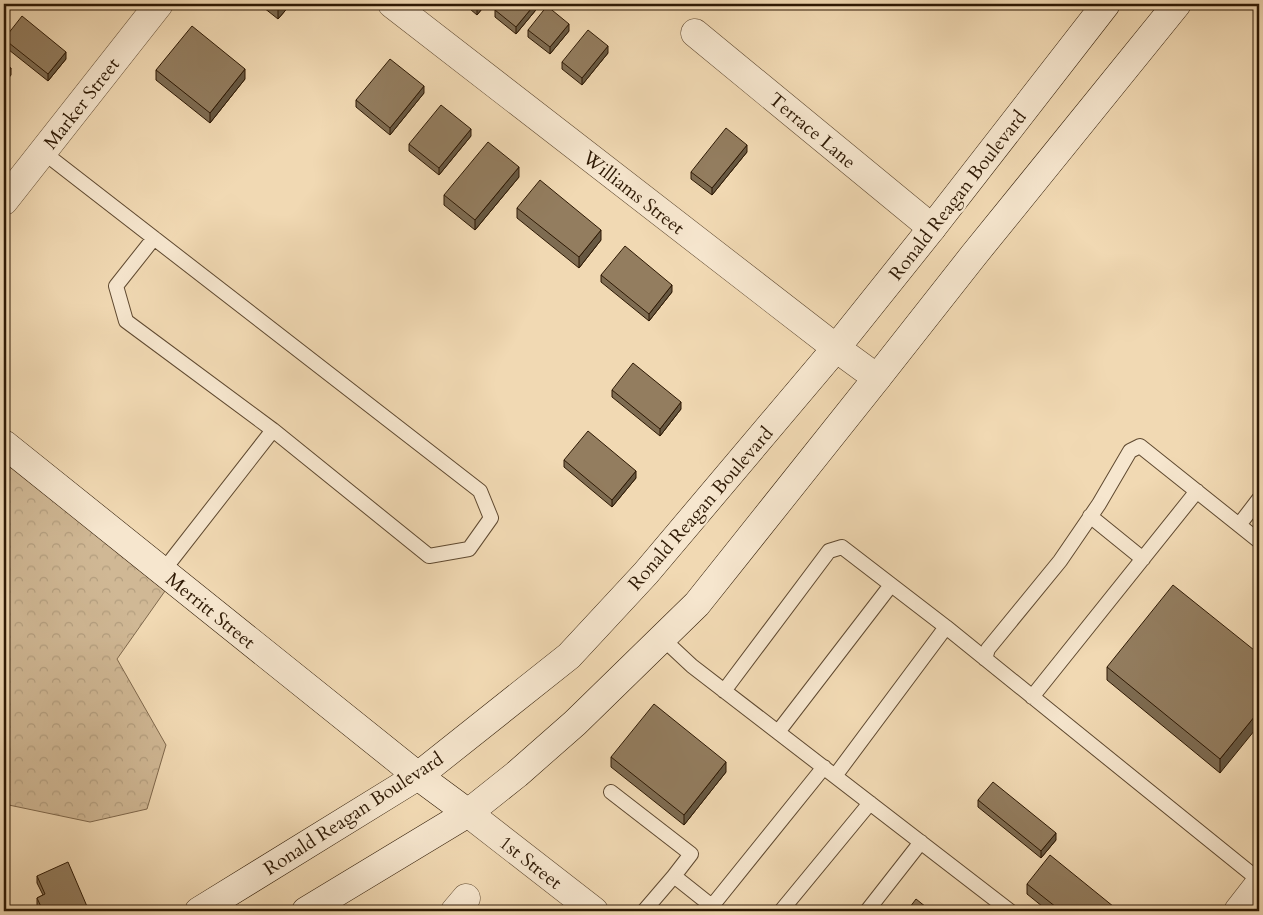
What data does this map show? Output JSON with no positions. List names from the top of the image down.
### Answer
{
  "streets": {
    "main road": [
      "Marker Street",
      "Terrace Lane",
      "Williams Street",
      "Ronald Reagan Boulevard",
      "Merritt Street",
      "1st Street"
    ]
  },
  "crossings": [
    ["Terrace Lane", "Ronald Reagan Boulevard"],
    ["Williams Street", "Ronald Reagan Boulevard"],
    ["Ronald Reagan Boulevard", "Merritt Street"],
    ["Merritt Street", "1st Street"]
  ]
}
